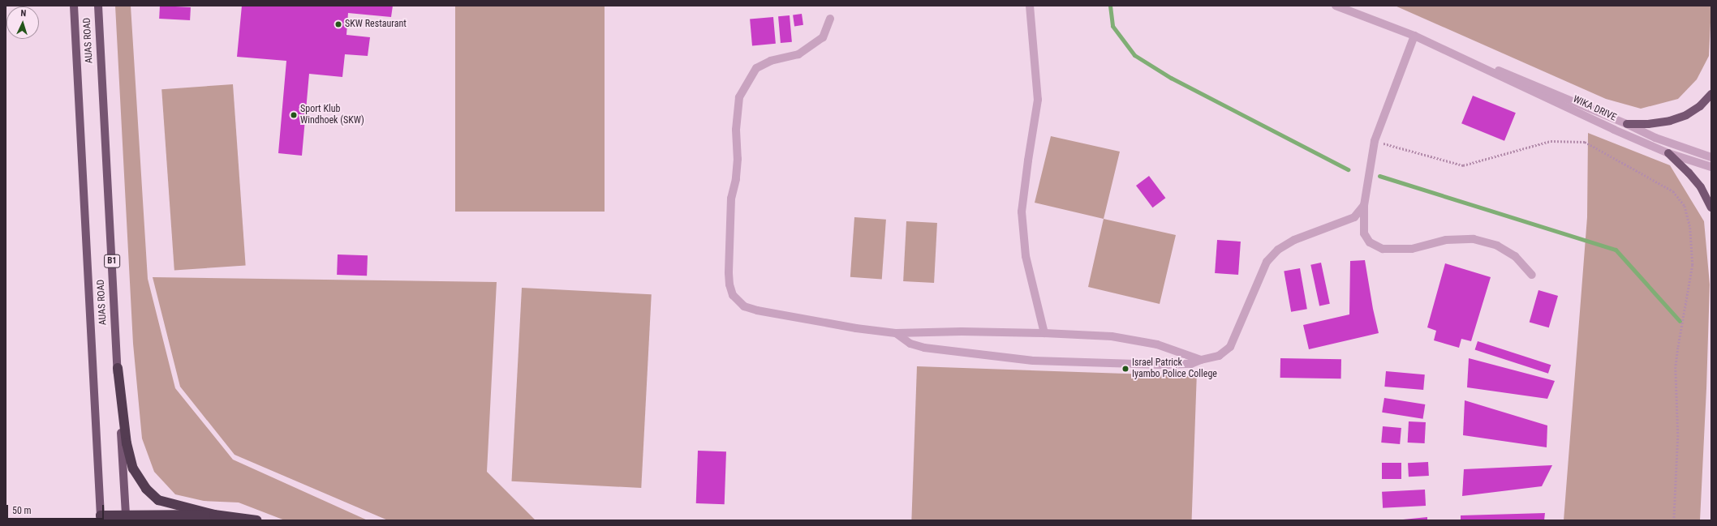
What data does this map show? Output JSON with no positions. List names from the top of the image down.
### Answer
{
  "streets": {
    "main road": ["AUAS ROAD", "B1"],
    "street": ["WIKA DRIVE"]
  },
  "places": ["SKW Restaurant", "Sport Klub Windhoek (SKW)", "Israel Patrick Iyambo Police College"],
  "scale_bar": "50 m",
  "north": "top"
}
